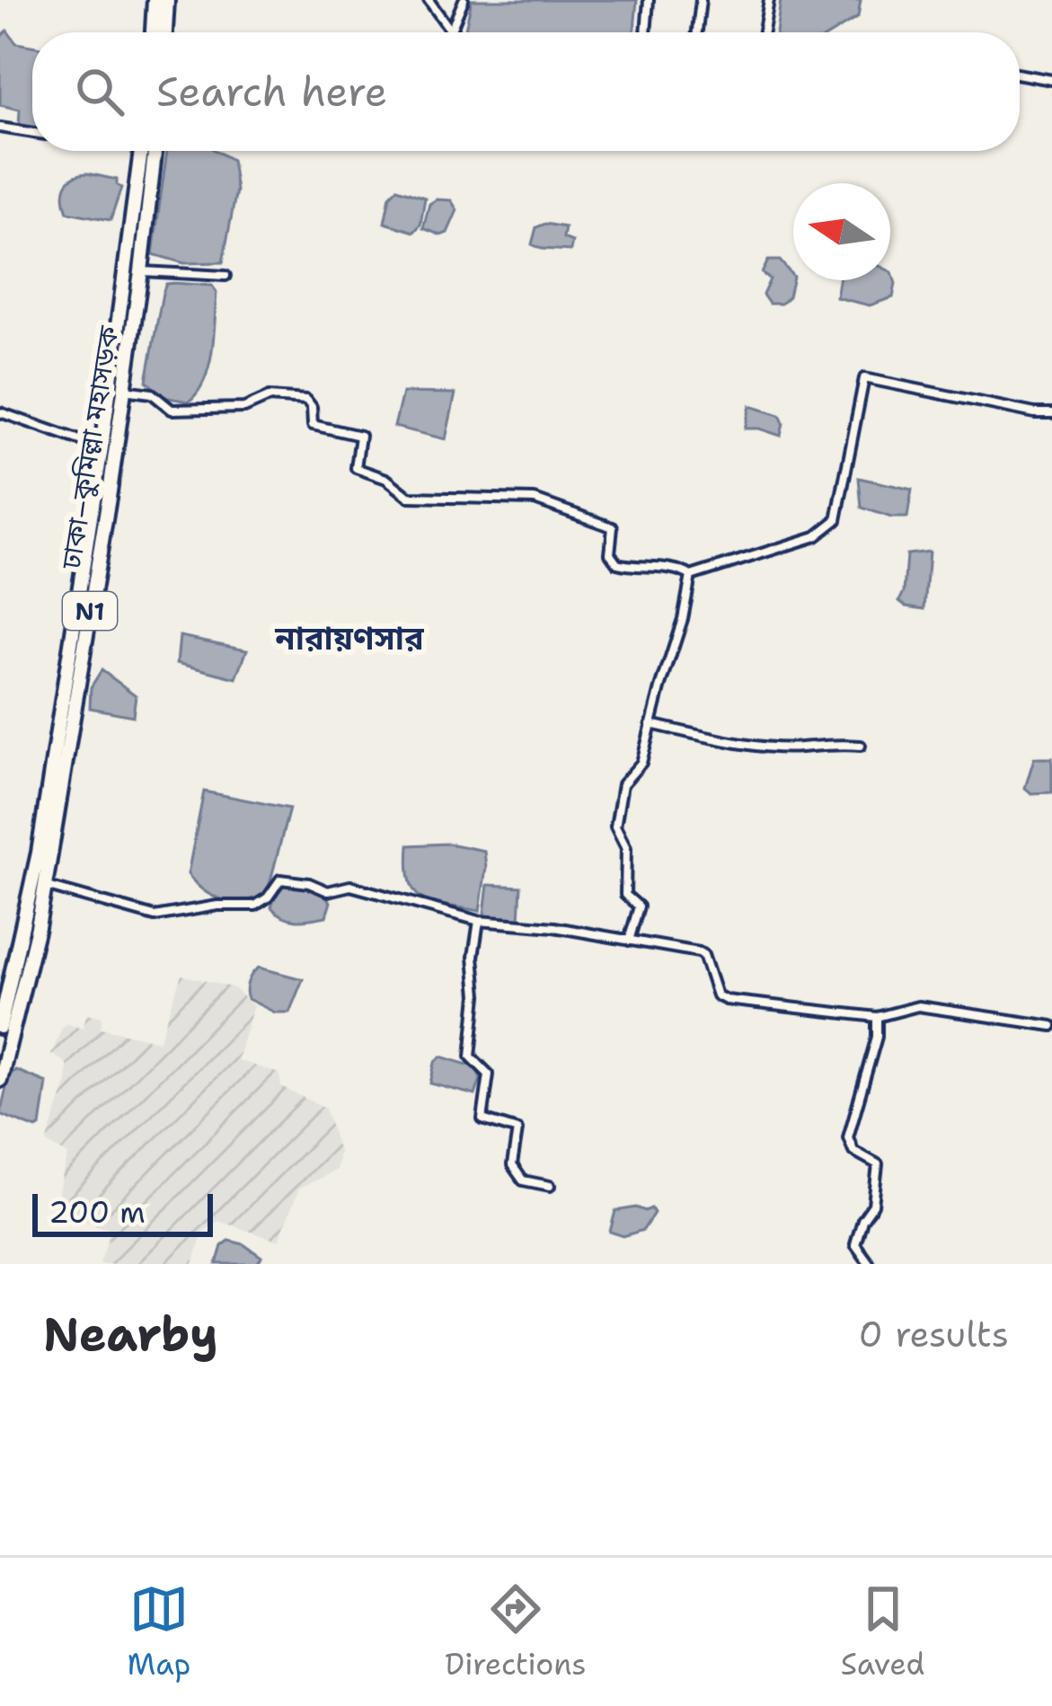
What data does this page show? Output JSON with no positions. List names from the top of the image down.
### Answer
{
  "streets": {
    "highway": ["ঢাকা–কুমিল্লা মহাসড়ক", "N1"]
  },
  "districts": ["নারায়ণসার"],
  "scale_bar": "200 m",
  "north": "left",
  "page": {
    "search": "Search here",
    "scale": "200 m",
    "heading": ["Nearby", "0 results"],
    "nav": ["Map", "Directions", "Saved"]
  }
}
